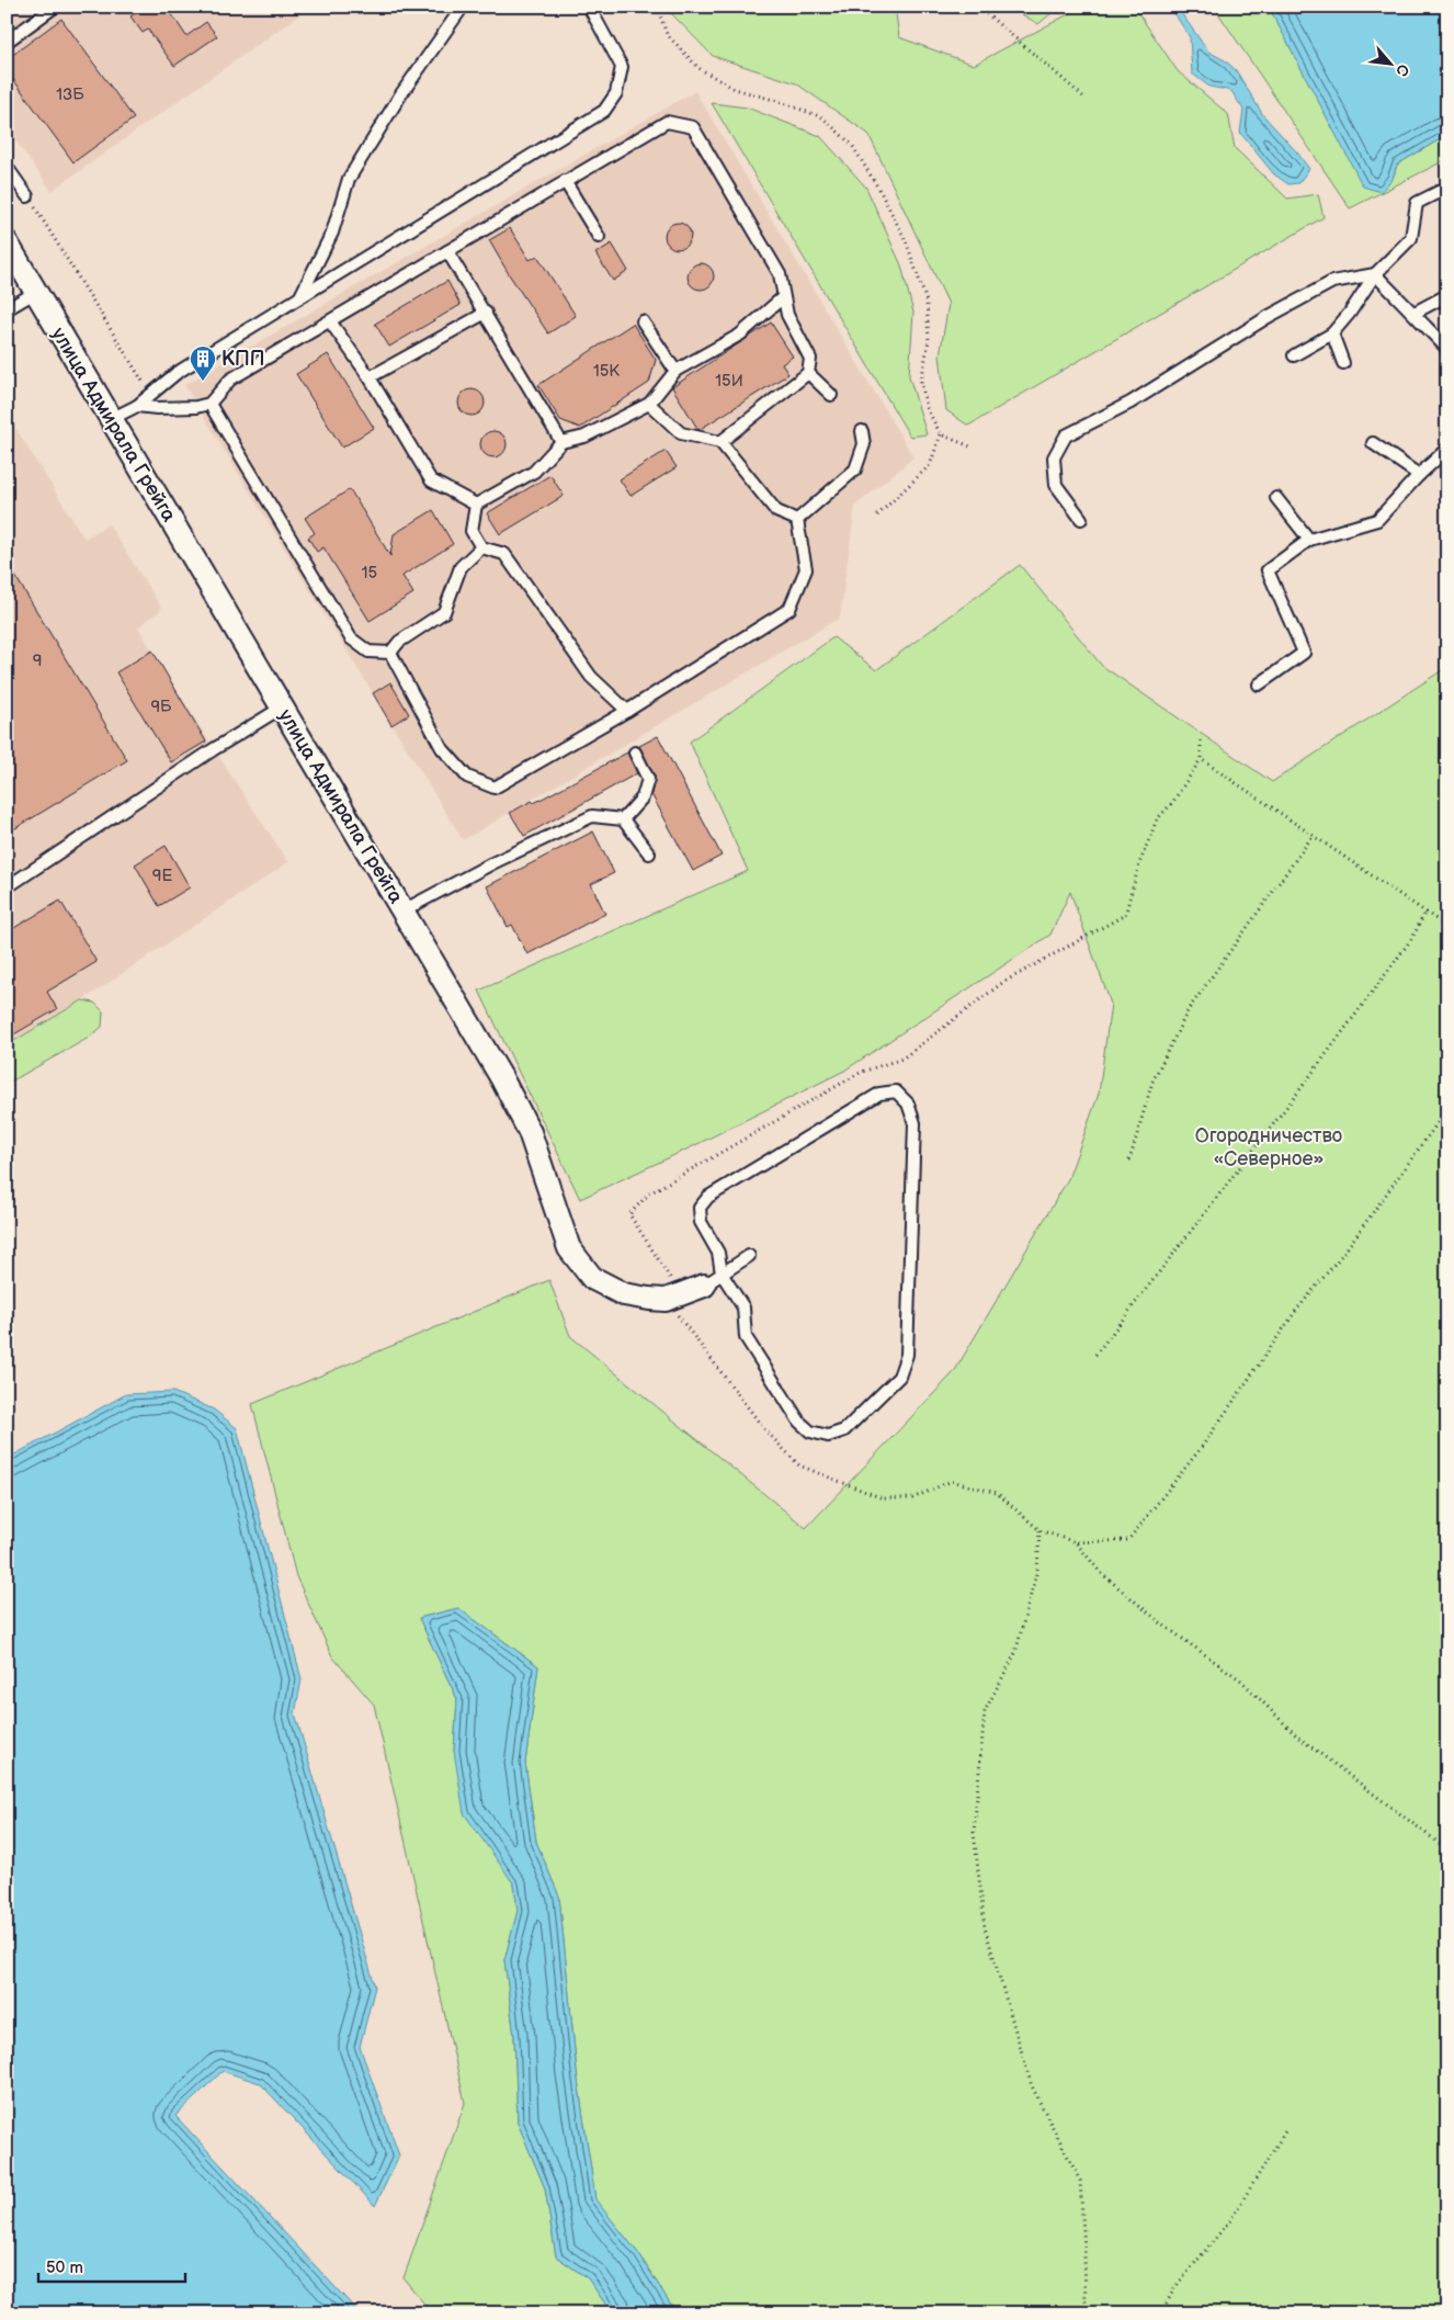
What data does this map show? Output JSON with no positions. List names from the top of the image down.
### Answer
{
  "streets": {
    "street": ["улица Адмирала Грейга"]
  },
  "parks": ["Огородничество «Северное»"],
  "places": {
    "building": ["КПП"]
  },
  "house_numbers": [
    "13Б",
    "15К",
    "15И",
    "15",
    "9",
    "9Б",
    "9Е"
  ],
  "scale_bar": "50 m",
  "north": "bottom right"
}
